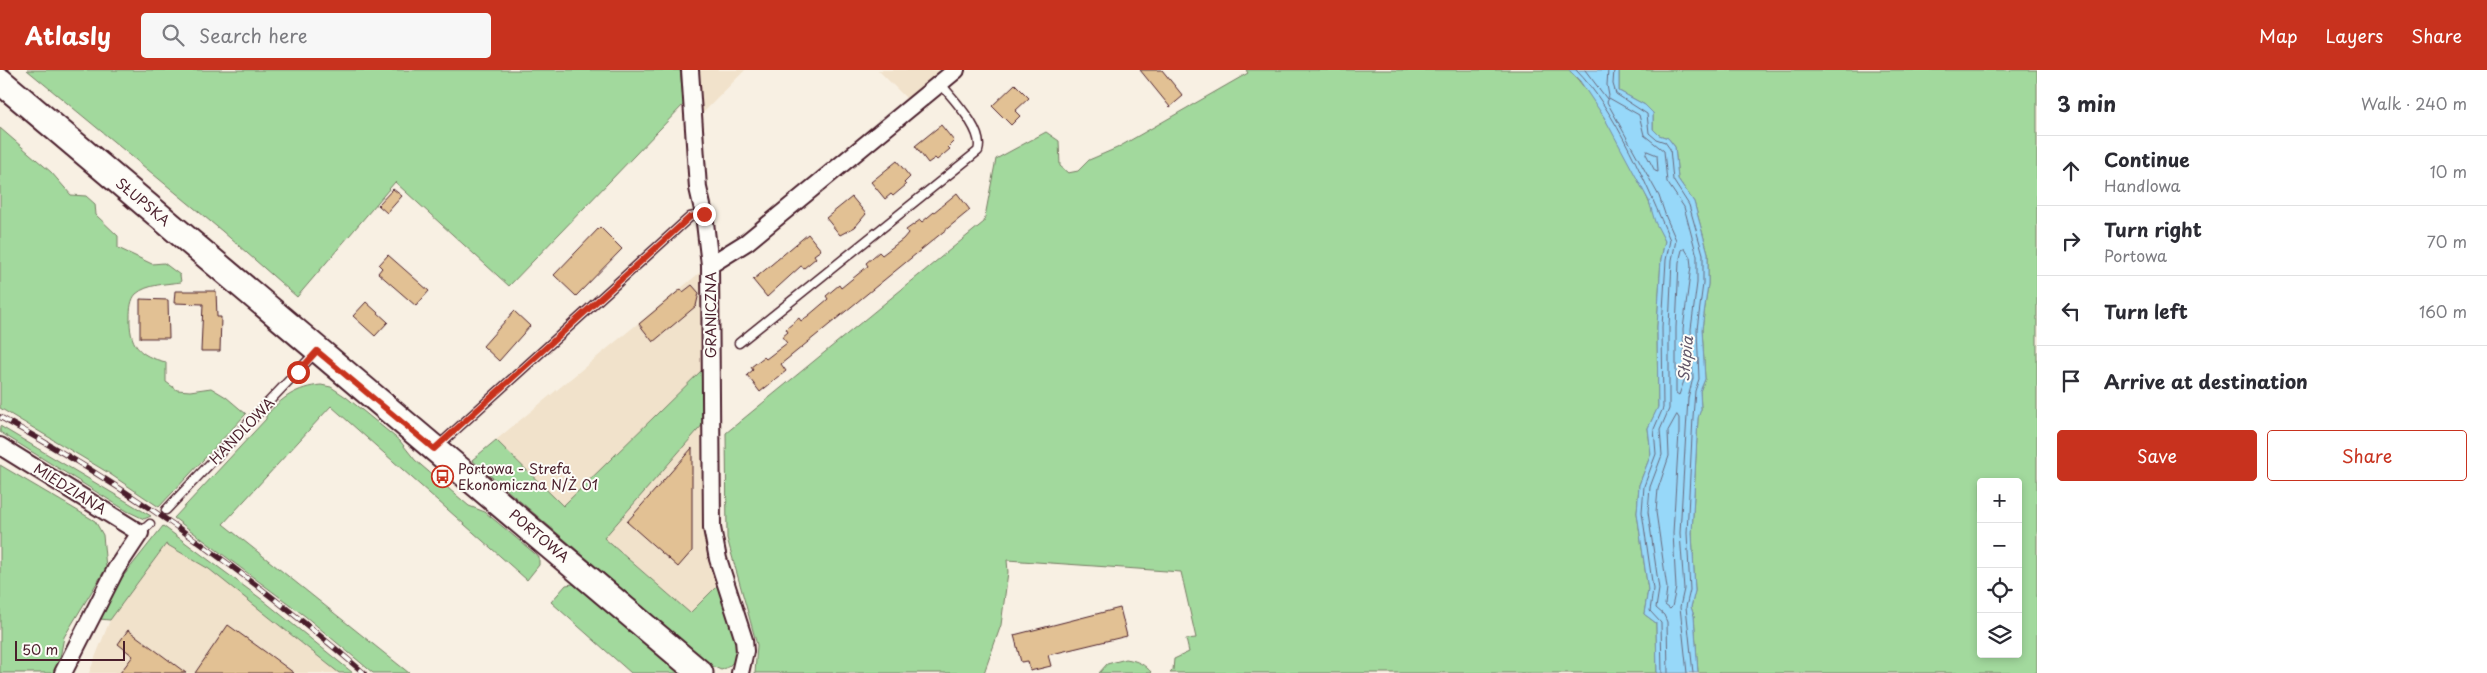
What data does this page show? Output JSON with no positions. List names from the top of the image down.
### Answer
{
  "streets": {
    "main road": ["SŁUPSKA", "PORTOWA"],
    "street": ["GRANICZNA", "MIEDZIANA"],
    "lane": ["HANDLOWA"]
  },
  "crossings": [
    ["SŁUPSKA", "PORTOWA"],
    ["HANDLOWA", "PORTOWA"]
  ],
  "water": ["Słupia"],
  "places": {
    "bus stop": ["Portowa - Strefa Ekonomiczna N/Ż 01"]
  },
  "scale_bar": "50 m",
  "page": {
    "header": "Atlasly",
    "search": "Search here",
    "nav": ["Map", "Layers", "Share"],
    "heading": ["3 min", "Walk · 240 m"],
    "list": [
      ["Continue", "Handlowa", "10 m"],
      ["Turn right", "Portowa", "70 m"],
      ["Turn left", "160 m"],
      "Arrive at destination"
    ],
    "buttons": ["Save", "Share"],
    "map_buttons": ["+", "−"],
    "scale": "50 m"
  }
}
